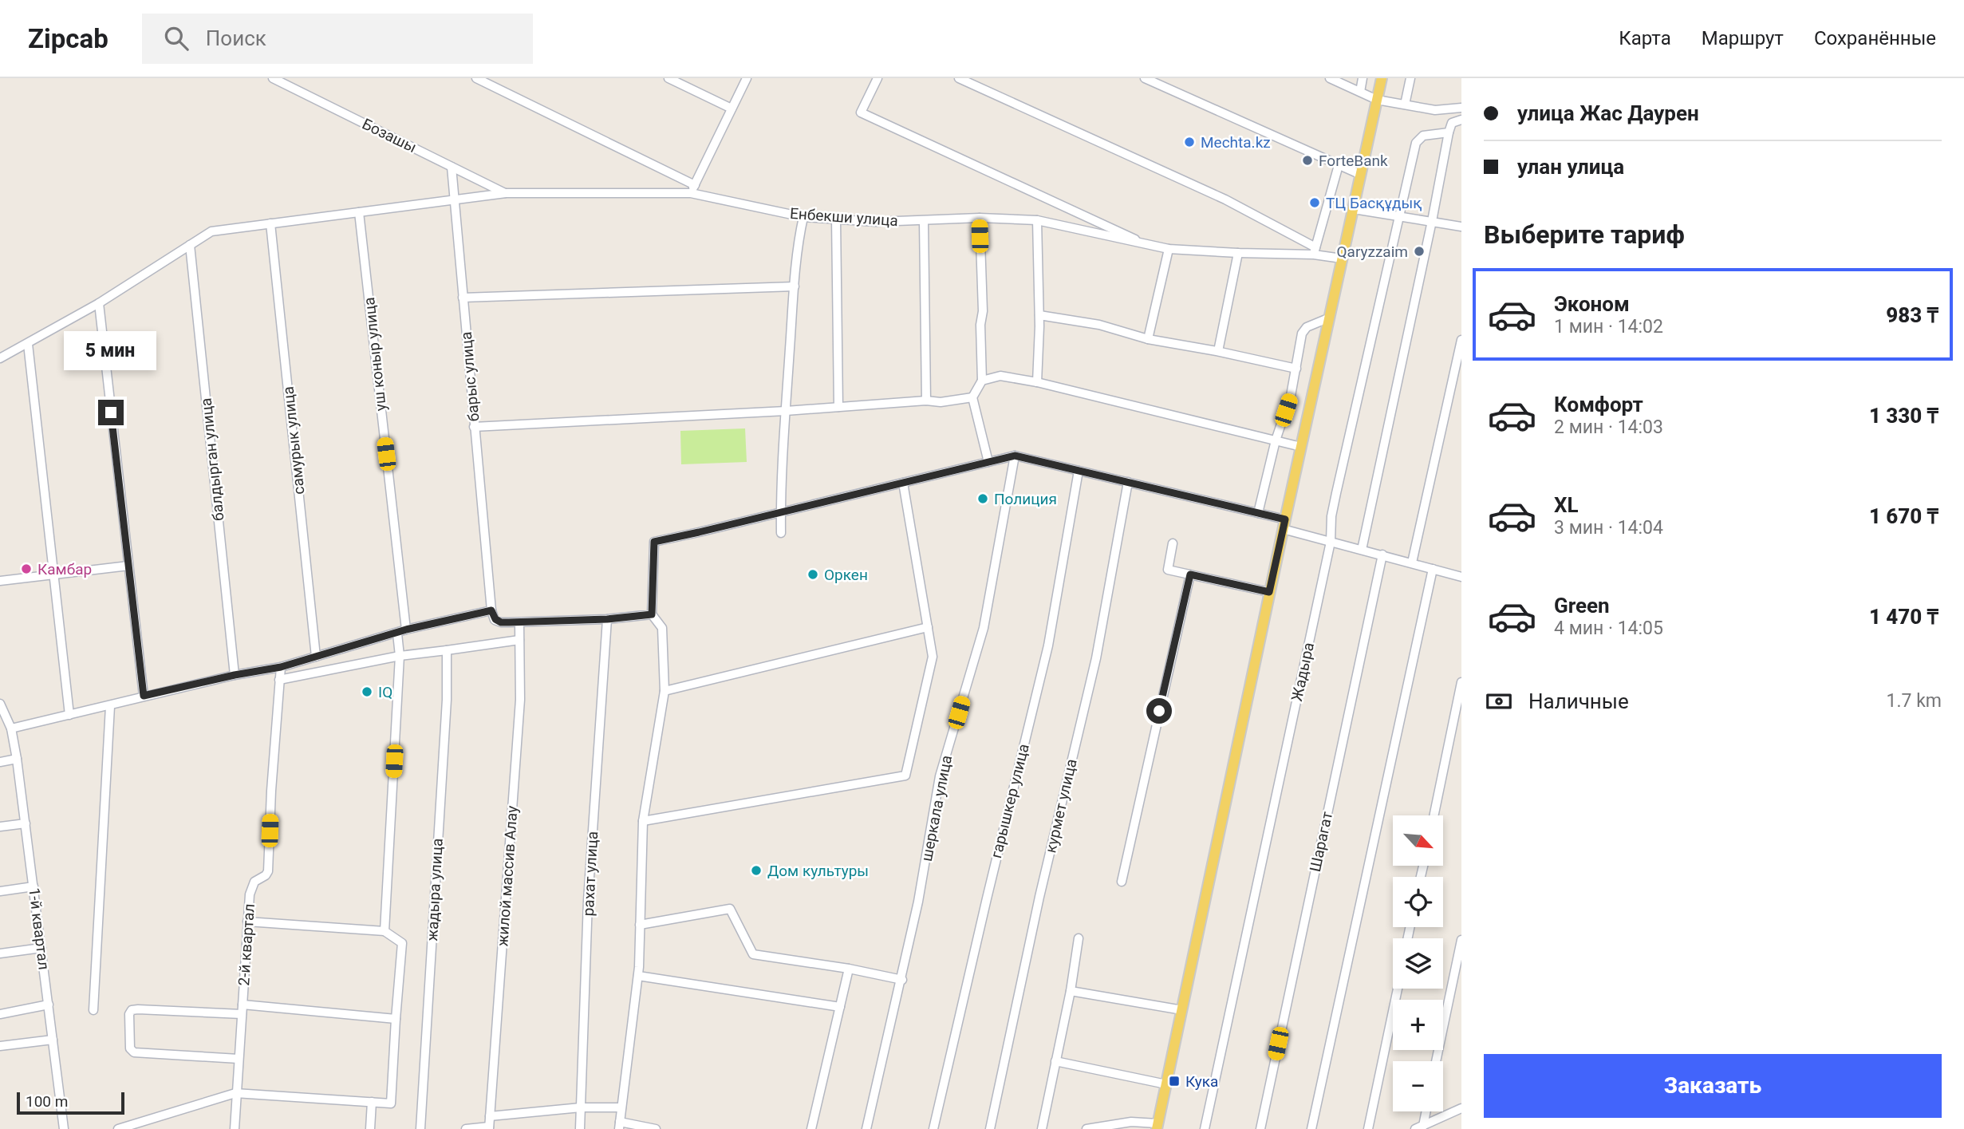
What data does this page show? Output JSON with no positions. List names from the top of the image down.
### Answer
{
  "streets": {
    "street": [
      "Бозашы",
      "Енбекши улица",
      "уш коныр улица",
      "барыс улица",
      "самурык улица",
      "балдырган улица",
      "Жадыра",
      "гарышкер улица",
      "курмет улица",
      "шеркала улица",
      "Шарагат",
      "рахат улица",
      "жилой массив Алау",
      "жадыра улица",
      "1-й квартал",
      "2-й квартал"
    ]
  },
  "crossings": [
    ["Бозашы", "Енбекши улица"],
    ["Бозашы", "барыс улица"],
    ["Енбекши улица", "уш коныр улица"],
    ["Енбекши улица", "барыс улица"],
    ["Енбекши улица", "самурык улица"],
    ["Енбекши улица", "балдырган улица"]
  ],
  "places": {
    "other": [
      "Mechta.kz",
      "ForteBank",
      "ТЦ Басқұдық",
      "Qaryzzaim",
      "Полиция",
      "Камбар",
      "Оркен",
      "IQ",
      "Дом культуры"
    ],
    "transit": ["Кука"]
  },
  "scale_bar": "100 m",
  "north": "bottom right",
  "page": {
    "header": "Zipcab",
    "search": "Поиск",
    "nav": ["Карта", "Маршрут", "Сохранённые"],
    "banner": ["улица Жас Даурен", "улан улица"],
    "heading": "Выберите тариф",
    "list": [
      {
        "name": "Эконом",
        "note": "1 мин · 14:02",
        "value": "983 ₸"
      },
      {
        "name": "Комфорт",
        "note": "2 мин · 14:03",
        "value": "1 330 ₸"
      },
      {
        "name": "XL",
        "note": "3 мин · 14:04",
        "value": "1 670 ₸"
      },
      {
        "name": "Green",
        "note": "4 мин · 14:05",
        "value": "1 470 ₸"
      }
    ],
    "bubble": "5 мин",
    "pay": ["Наличные", "1.7 km"],
    "map_buttons": ["+", "−"],
    "buttons": "Заказать",
    "scale": "100 m"
  }
}
